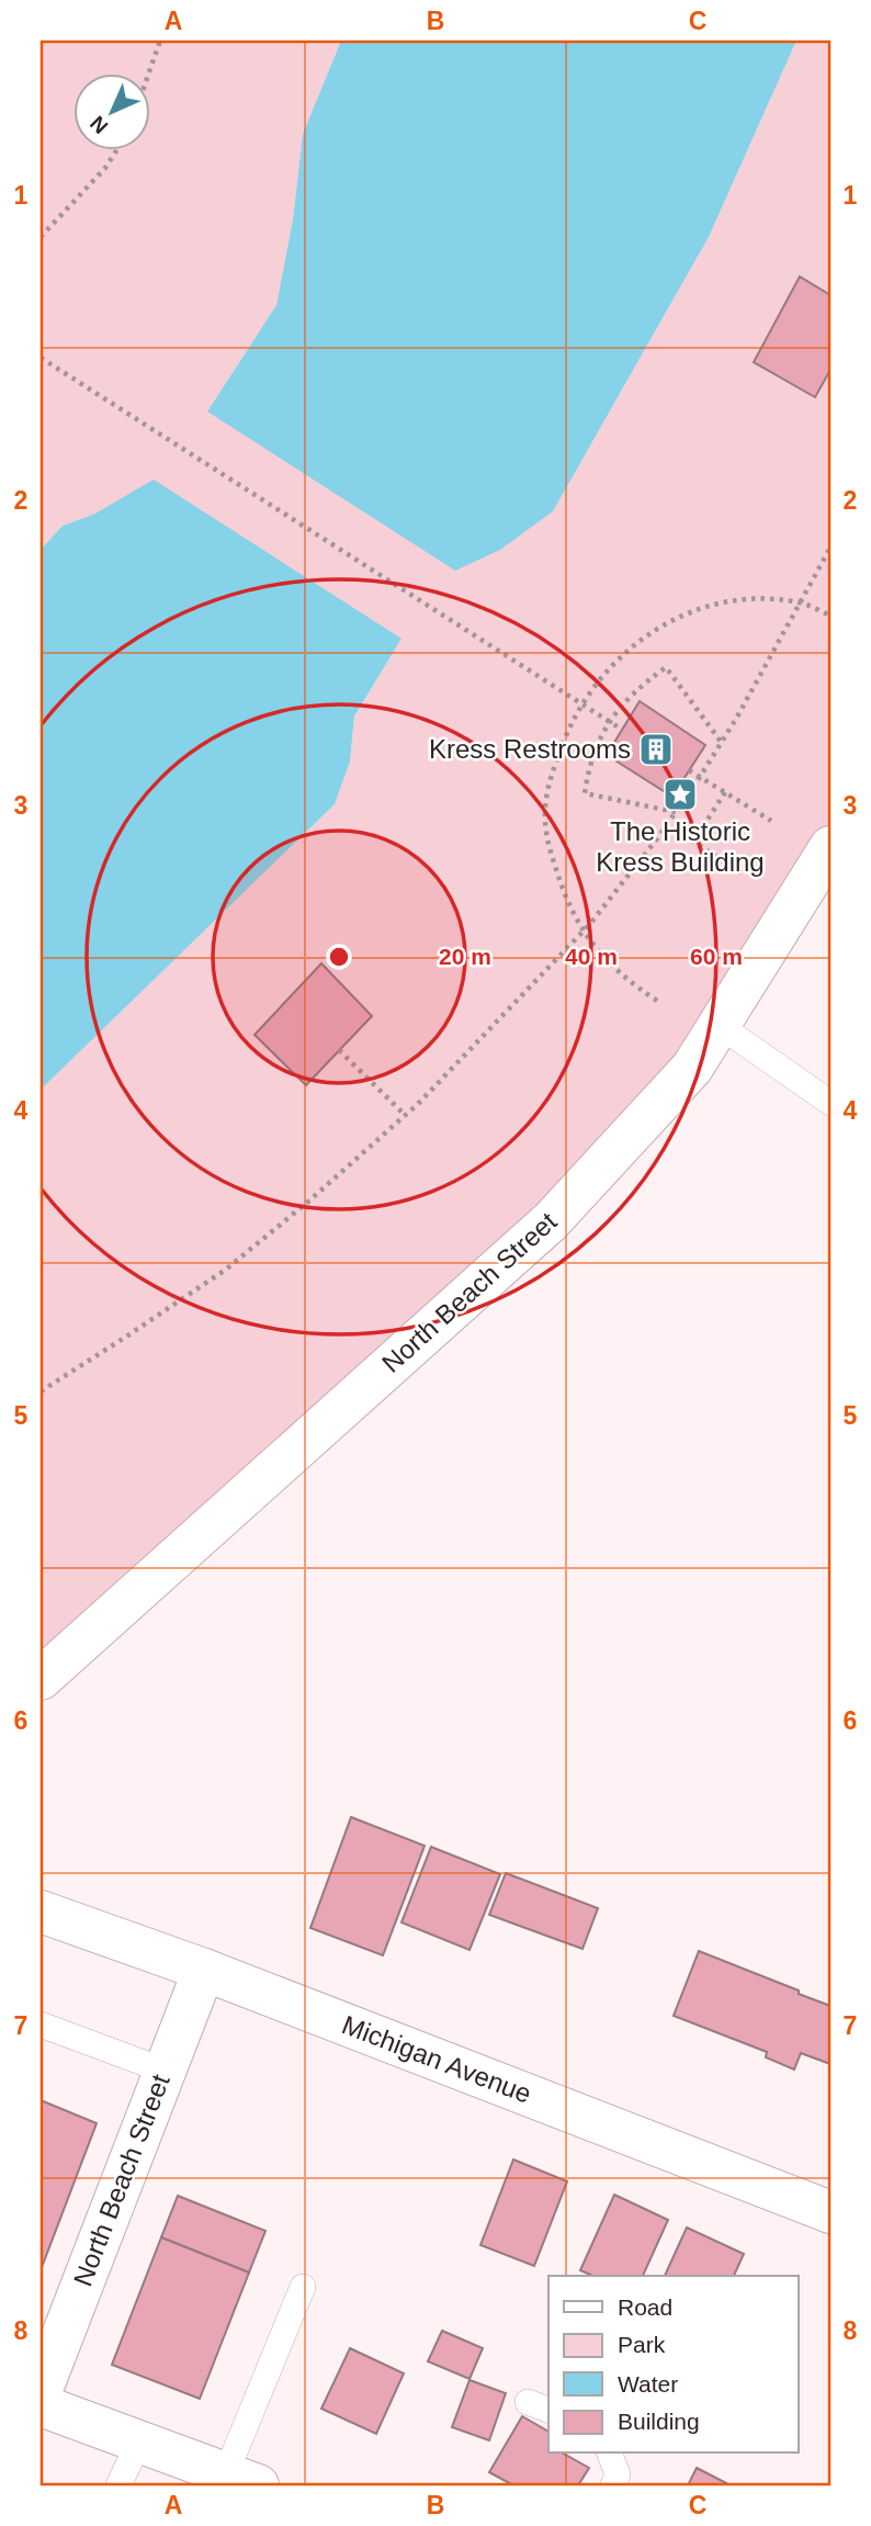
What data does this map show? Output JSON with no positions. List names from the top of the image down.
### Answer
{
  "streets": {
    "street": ["North Beach Street", "Michigan Avenue"]
  },
  "crossings": [
    ["North Beach Street", "Michigan Avenue"]
  ],
  "places": {
    "building": ["Kress Restrooms"],
    "place": ["The Historic Kress Building"]
  },
  "legend": [
    "Road",
    "Park",
    "Water",
    "Building"
  ],
  "north": "bottom left",
  "grid": {
    "columns": ["A", "B", "C"],
    "rows": [
      "1",
      "2",
      "3",
      "4",
      "5",
      "6",
      "7",
      "8"
    ]
  },
  "rings": ["20 m", "40 m", "60 m"]
}
